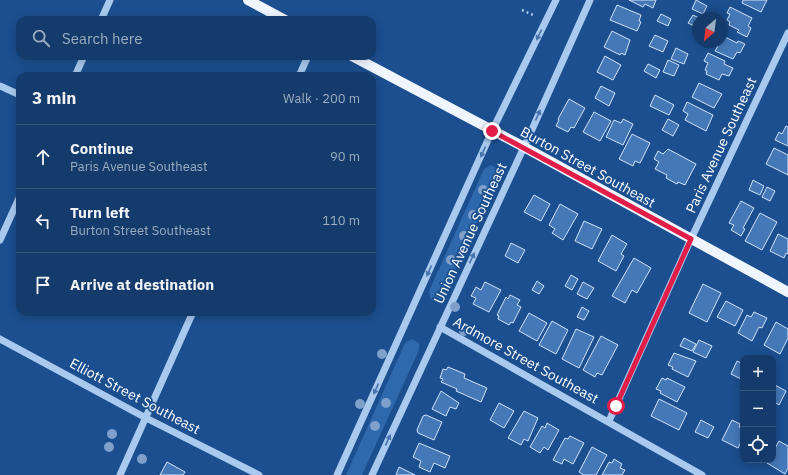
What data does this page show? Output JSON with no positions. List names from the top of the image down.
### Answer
{
  "streets": {
    "main road": ["Burton Street Southeast"],
    "street": [
      "Paris Avenue Southeast",
      "Union Avenue Southeast",
      "Ardmore Street Southeast",
      "Elliott Street Southeast"
    ]
  },
  "crossings": [
    ["Paris Avenue Southeast", "Burton Street Southeast"],
    ["Paris Avenue Southeast", "Ardmore Street Southeast"],
    ["Burton Street Southeast", "Union Avenue Southeast"],
    ["Union Avenue Southeast", "Ardmore Street Southeast"]
  ],
  "north": "bottom left",
  "page": {
    "search": "Search here",
    "heading": ["3 min", "Walk · 200 m"],
    "list": [
      ["Continue", "Paris Avenue Southeast", "90 m"],
      ["Turn left", "Burton Street Southeast", "110 m"],
      "Arrive at destination"
    ],
    "map_buttons": ["+", "−"]
  }
}
